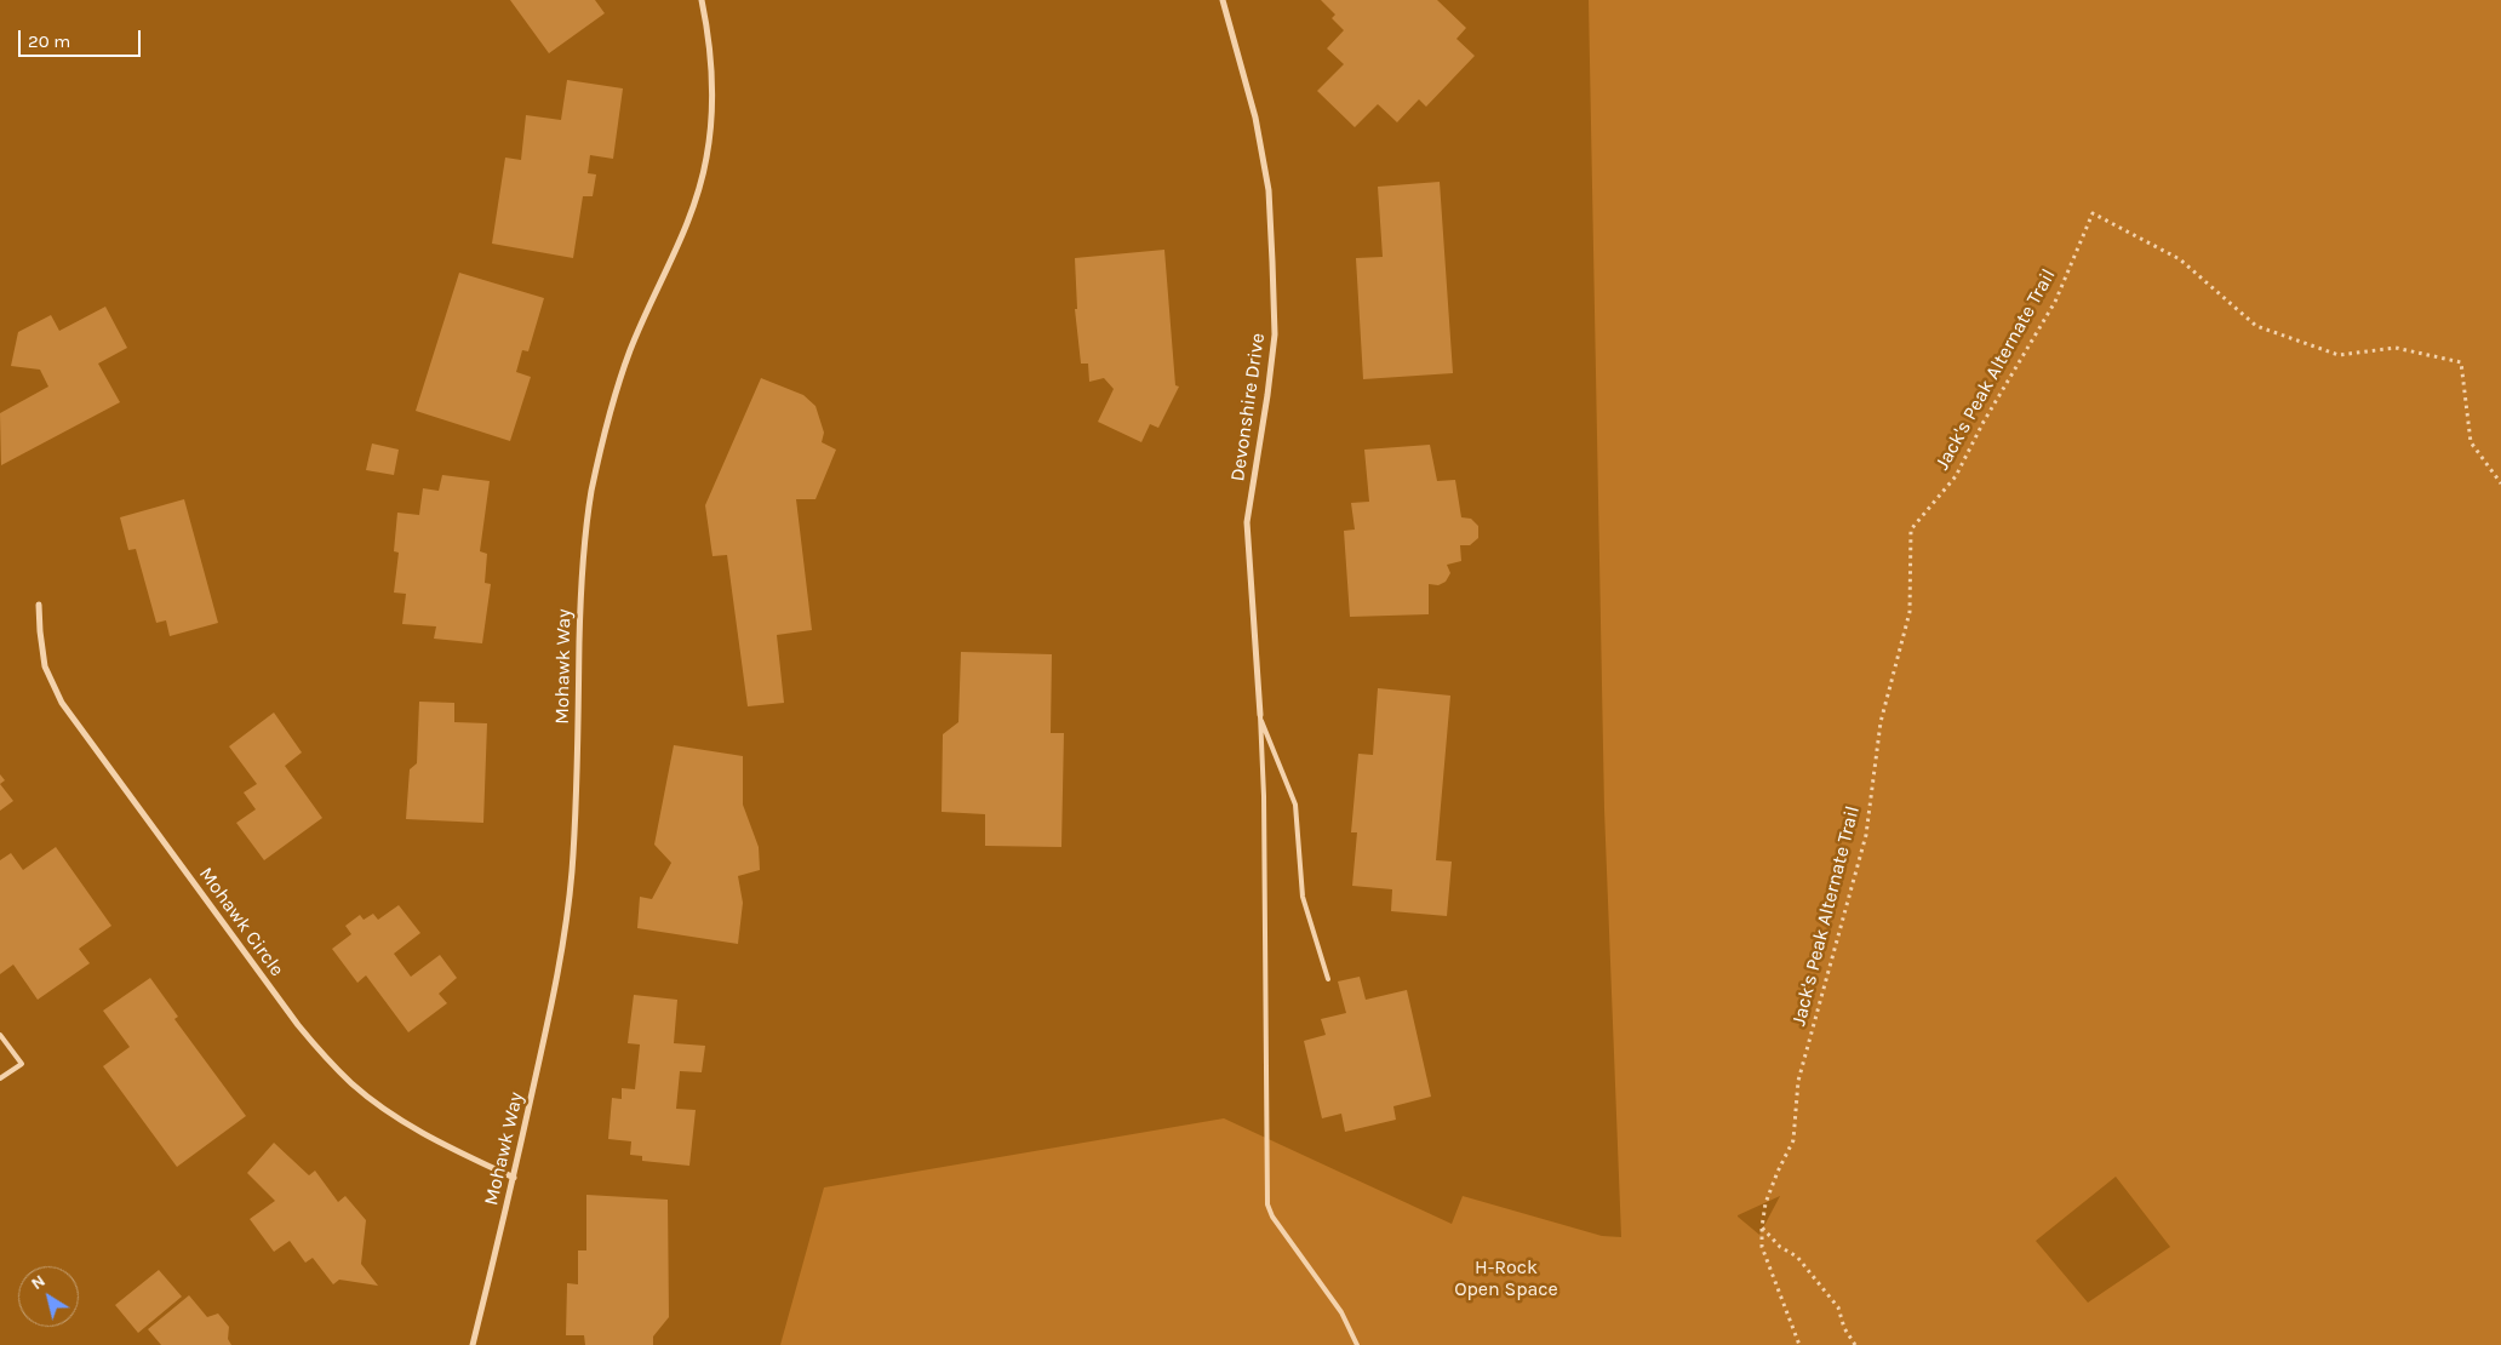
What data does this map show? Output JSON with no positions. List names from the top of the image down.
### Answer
{
  "streets": {
    "street": ["Devonshire Drive", "Mohawk Way", "Mohawk Circle"],
    "path": ["Jack's Peak Alternate Trail"]
  },
  "crossings": [
    ["Mohawk Way", "Mohawk Circle"]
  ],
  "parks": ["H-Rock Open Space"],
  "scale_bar": "20 m",
  "north": "top left"
}
